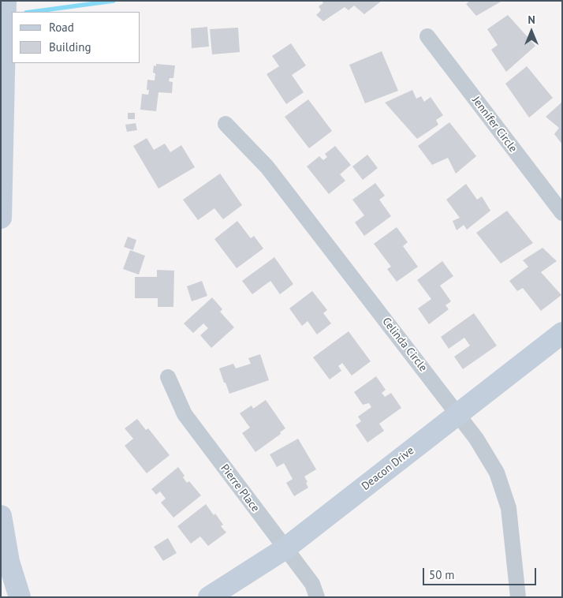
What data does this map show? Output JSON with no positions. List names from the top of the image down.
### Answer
{
  "streets": {
    "street": [
      "Jennifer Circle",
      "Celinda Circle",
      "Deacon Drive",
      "Pierre Place"
    ]
  },
  "crossings": [
    ["Celinda Circle", "Deacon Drive"],
    ["Deacon Drive", "Pierre Place"]
  ],
  "legend": ["Road", "Building"],
  "scale_bar": "50 m",
  "north": "top"
}
